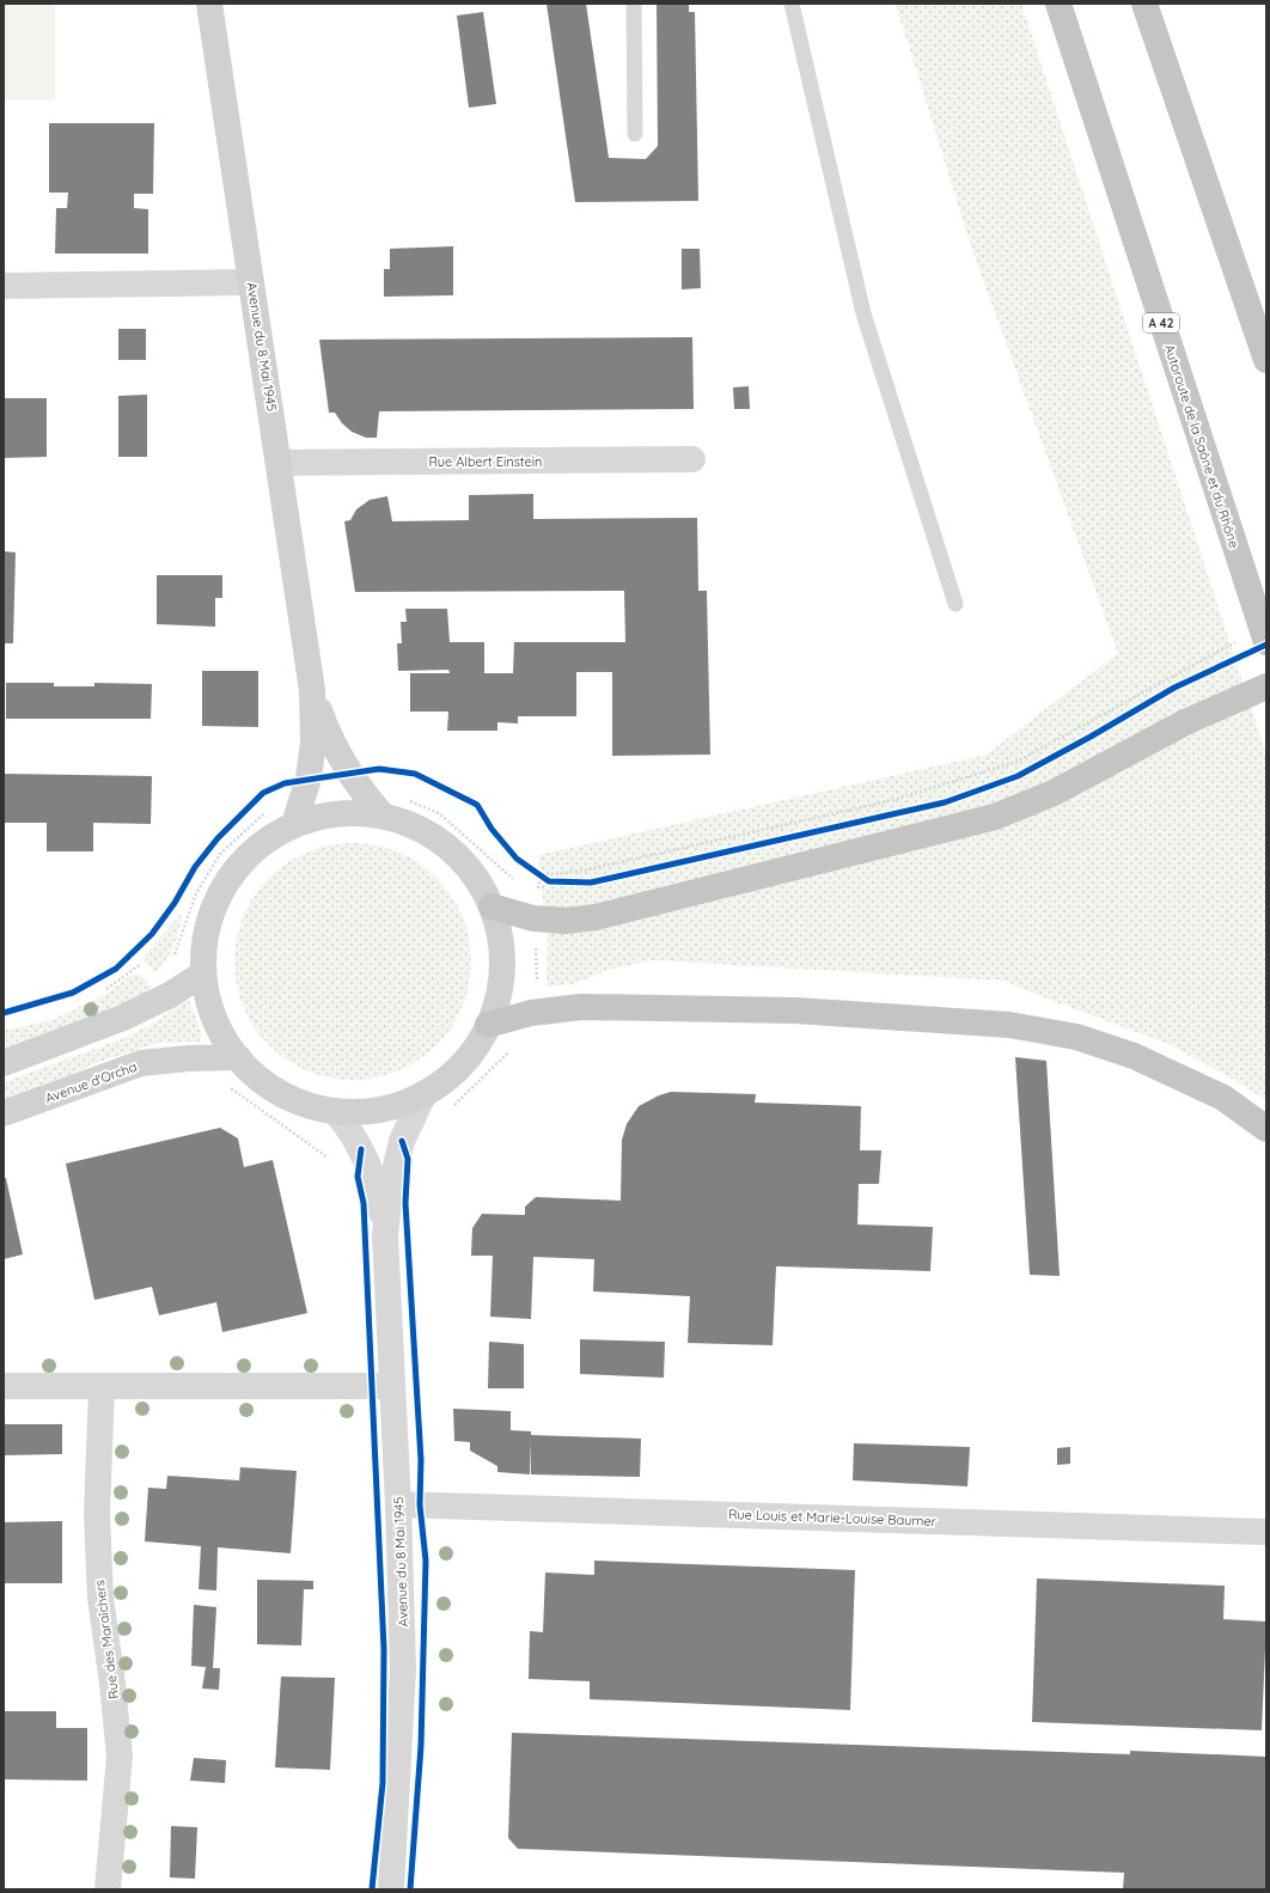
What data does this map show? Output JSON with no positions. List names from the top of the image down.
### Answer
{
  "streets": {
    "highway": ["A 42", "Autoroute de la Saône et du Rhône"],
    "main road": ["Avenue du 8 Mai 1945", "Avenue d'Orcha"],
    "street": ["Rue Albert Einstein", "Rue Louis et Marie-Louise Baumer", "Rue des Maraîchers"]
  },
  "crossings": [
    ["Avenue du 8 Mai 1945", "Rue Albert Einstein"],
    ["Avenue du 8 Mai 1945", "Rue Louis et Marie-Louise Baumer"]
  ]
}
